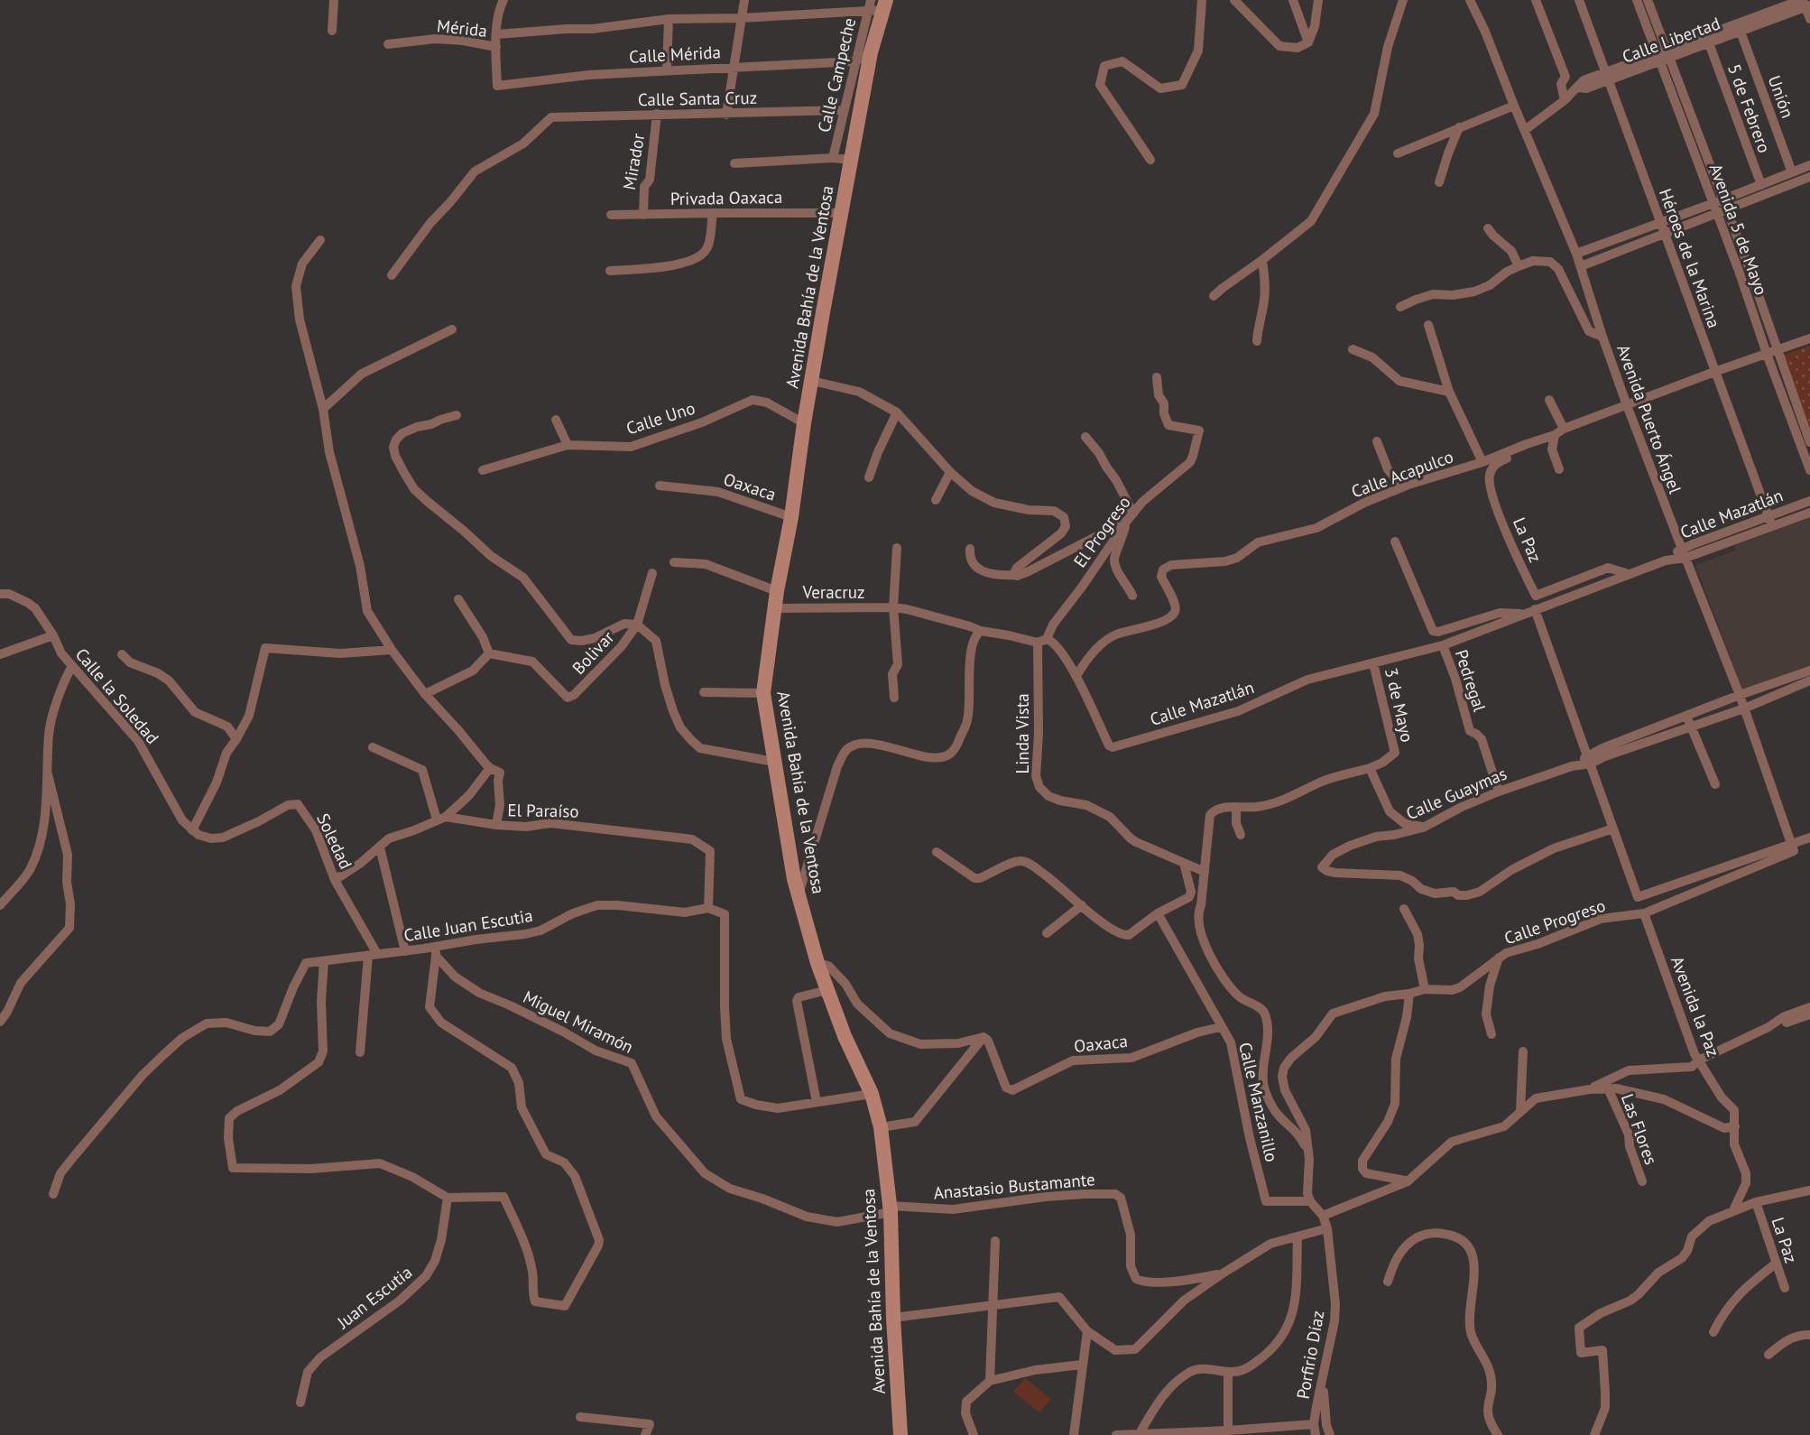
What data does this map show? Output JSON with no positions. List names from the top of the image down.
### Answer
{
  "streets": {
    "main road": ["Avenida Bahía de la Ventosa"],
    "street": [
      "Mérida",
      "Calle Libertad",
      "Calle Mérida",
      "Calle Campeche",
      "Unión",
      "Calle Santa Cruz",
      "5 de Febrero",
      "Mirador",
      "Privada Oaxaca",
      "Avenida 5 de Mayo",
      "Héroes de la Marina",
      "Calle Uno",
      "Avenida Puerto Ángel",
      "Calle Acapulco",
      "Oaxaca",
      "Calle Mazatlán",
      "El Progreso",
      "La Paz",
      "Veracruz",
      "Bolivar",
      "Pedregal",
      "Calle la Soledad",
      "3 de Mayo",
      "Linda Vista",
      "Calle Guaymas",
      "El Paraíso",
      "Soledad",
      "Calle Progreso",
      "Calle Juan Escutia",
      "Avenida la Paz",
      "Miguel Miramón",
      "Calle Manzanillo",
      "Las Flores",
      "Anastasio Bustamante",
      "Juan Escutia",
      "Porfirio Díaz"
    ]
  },
  "crossings": [
    ["Mérida", "Calle Mérida"],
    ["Calle Libertad", "Unión"],
    ["Calle Libertad", "5 de Febrero"],
    ["Calle Libertad", "Avenida 5 de Mayo"],
    ["Calle Libertad", "Héroes de la Marina"],
    ["Calle Libertad", "Avenida Puerto Ángel"],
    ["Calle Mérida", "Calle Campeche"],
    ["Calle Campeche", "Calle Santa Cruz"],
    ["Calle Santa Cruz", "Mirador"],
    ["Mirador", "Privada Oaxaca"],
    ["Privada Oaxaca", "Avenida Bahía de la Ventosa"],
    ["Avenida 5 de Mayo", "Calle Acapulco"],
    ["Héroes de la Marina", "Calle Acapulco"],
    ["Héroes de la Marina", "Calle Mazatlán"],
    ["Avenida Bahía de la Ventosa", "Calle Uno"],
    ["Avenida Bahía de la Ventosa", "Oaxaca"],
    ["Avenida Bahía de la Ventosa", "Veracruz"],
    ["Avenida Bahía de la Ventosa", "Miguel Miramón"],
    ["Avenida Bahía de la Ventosa", "Anastasio Bustamante"],
    ["Avenida Puerto Ángel", "Calle Acapulco"],
    ["Avenida Puerto Ángel", "Calle Mazatlán"],
    ["Avenida Puerto Ángel", "Calle Guaymas"],
    ["Avenida Puerto Ángel", "Calle Progreso"],
    ["Calle Acapulco", "Calle Mazatlán"],
    ["Calle Acapulco", "La Paz"],
    ["Oaxaca", "Calle Manzanillo"],
    ["Calle Mazatlán", "El Progreso"],
    ["Calle Mazatlán", "La Paz"],
    ["Calle Mazatlán", "Pedregal"],
    ["Calle Mazatlán", "3 de Mayo"],
    ["Calle Mazatlán", "Linda Vista"],
    ["El Progreso", "Linda Vista"],
    ["Pedregal", "Calle Guaymas"],
    ["Calle la Soledad", "Soledad"],
    ["Calle Guaymas", "Calle Progreso"],
    ["El Paraíso", "Calle Juan Escutia"],
    ["Soledad", "Calle Juan Escutia"],
    ["Calle Progreso", "Avenida la Paz"],
    ["Calle Progreso", "Calle Manzanillo"],
    ["Calle Juan Escutia", "Miguel Miramón"],
    ["Miguel Miramón", "Anastasio Bustamante"]
  ]
}
